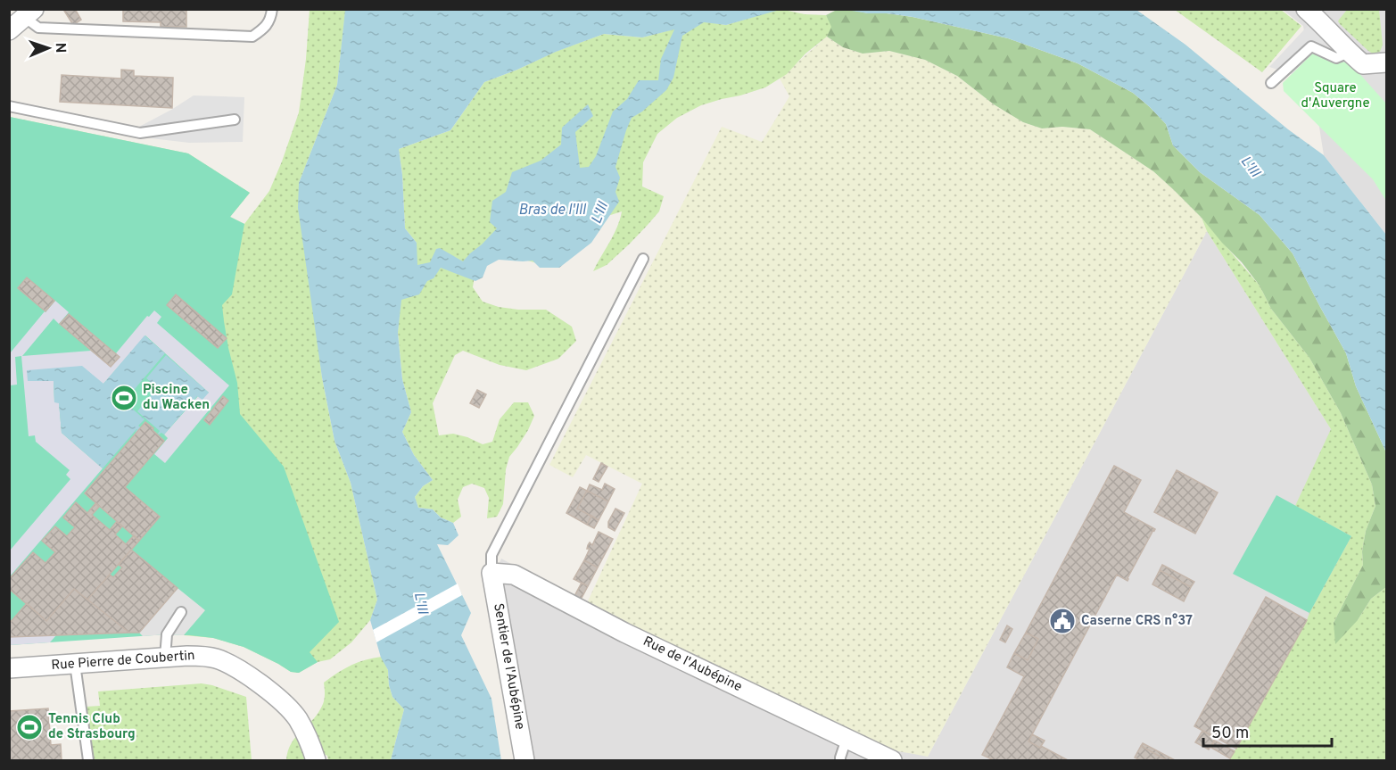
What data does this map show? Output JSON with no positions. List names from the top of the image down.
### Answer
{
  "streets": {
    "street": ["Rue Pierre de Coubertin", "Rue de l'Aubépine", "Sentier de l'Aubépine"]
  },
  "crossings": [
    ["Rue de l'Aubépine", "Sentier de l'Aubépine"]
  ],
  "water": ["L'Ill", "Bras de l'Ill"],
  "parks": ["Square d'Auvergne"],
  "places": {
    "sports": ["Piscine du Wacken", "Tennis Club de Strasbourg"],
    "public building": ["Caserne CRS n°37"]
  },
  "scale_bar": "50 m",
  "north": "right"
}
